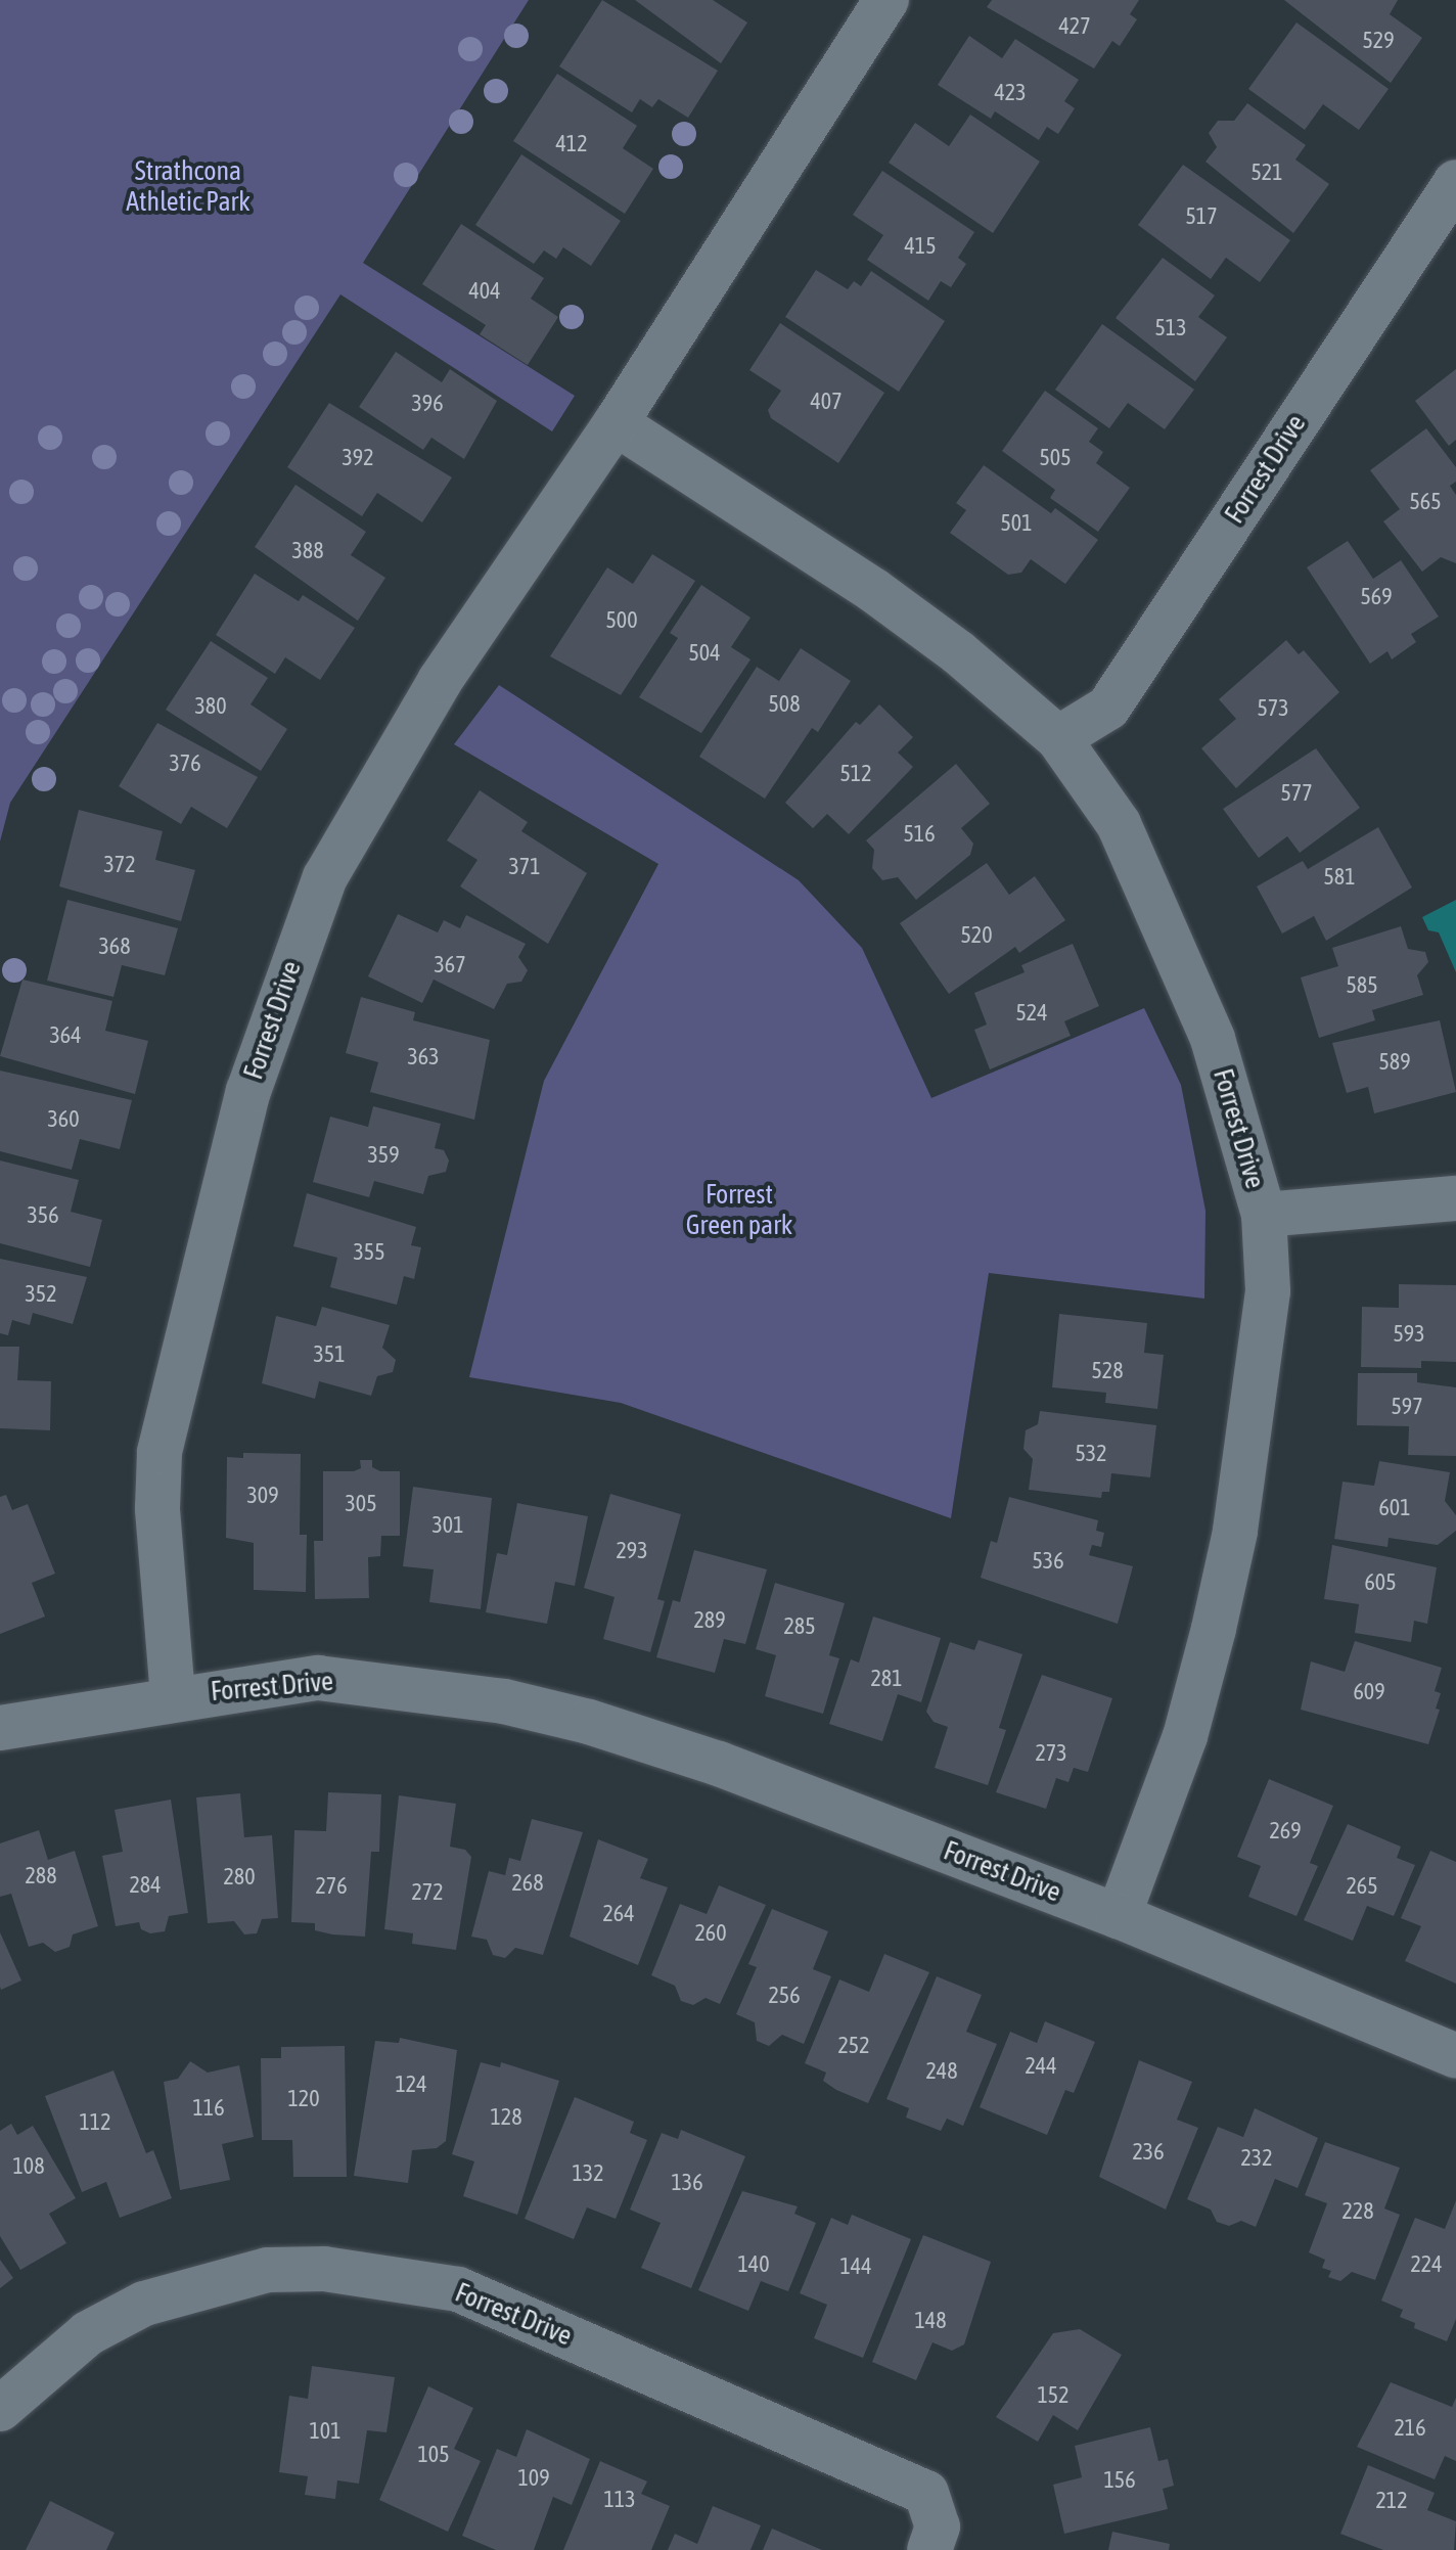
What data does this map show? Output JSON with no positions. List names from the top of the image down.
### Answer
{
  "streets": {
    "street": ["Forrest Drive"]
  },
  "parks": ["Strathcona Athletic Park", "Forrest Green park"],
  "house_numbers": [
    "427",
    "529",
    "423",
    "412",
    "521",
    "517",
    "415",
    "404",
    "513",
    "407",
    "396",
    "392",
    "505",
    "565",
    "501",
    "388",
    "569",
    "500",
    "504",
    "508",
    "380",
    "573",
    "376",
    "512",
    "577",
    "516",
    "372",
    "371",
    "581",
    "520",
    "368",
    "367",
    "585",
    "524",
    "364",
    "363",
    "589",
    "360",
    "359",
    "356",
    "355",
    "352",
    "593",
    "351",
    "528",
    "597",
    "532",
    "309",
    "305",
    "601",
    "301",
    "293",
    "536",
    "605",
    "289",
    "285",
    "281",
    "609",
    "273",
    "269",
    "288",
    "280",
    "268",
    "284",
    "276",
    "265",
    "272",
    "264",
    "260",
    "256",
    "252",
    "244",
    "248",
    "124",
    "120",
    "116",
    "128",
    "112",
    "236",
    "232",
    "108",
    "132",
    "136",
    "228",
    "140",
    "224",
    "144",
    "148",
    "152",
    "216",
    "101",
    "105",
    "109",
    "156",
    "113",
    "212"
  ]
}
